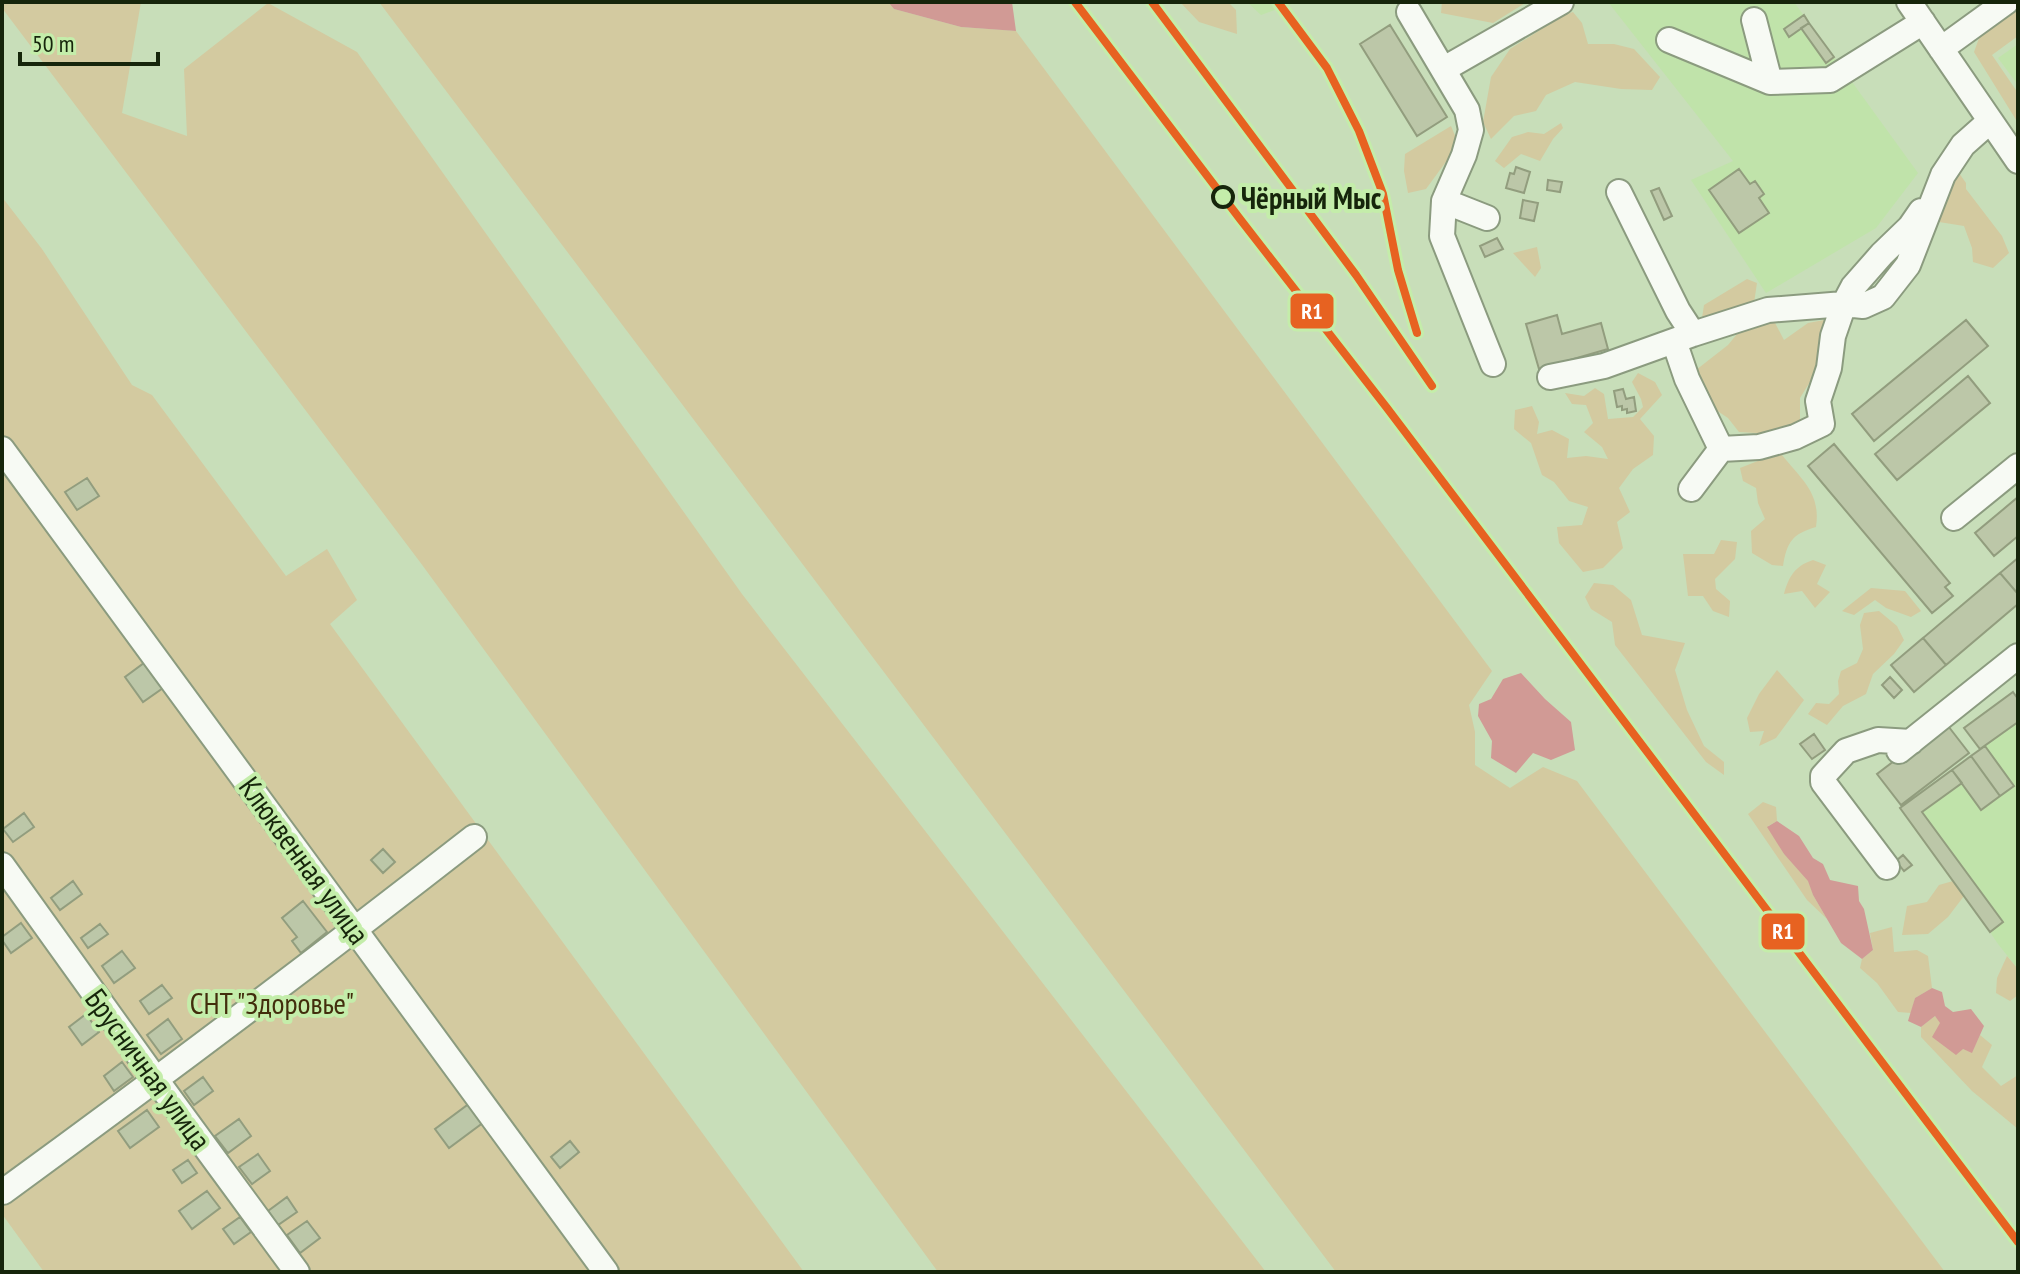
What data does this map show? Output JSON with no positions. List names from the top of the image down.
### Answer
{
  "streets": {
    "street": ["Клюквенная улица", "Брусничная улица"]
  },
  "parks": ["СНТ \"Здоровье\""],
  "places": ["Чёрный Мыс"],
  "lines": ["transit line R1"],
  "scale_bar": "50 m"
}
